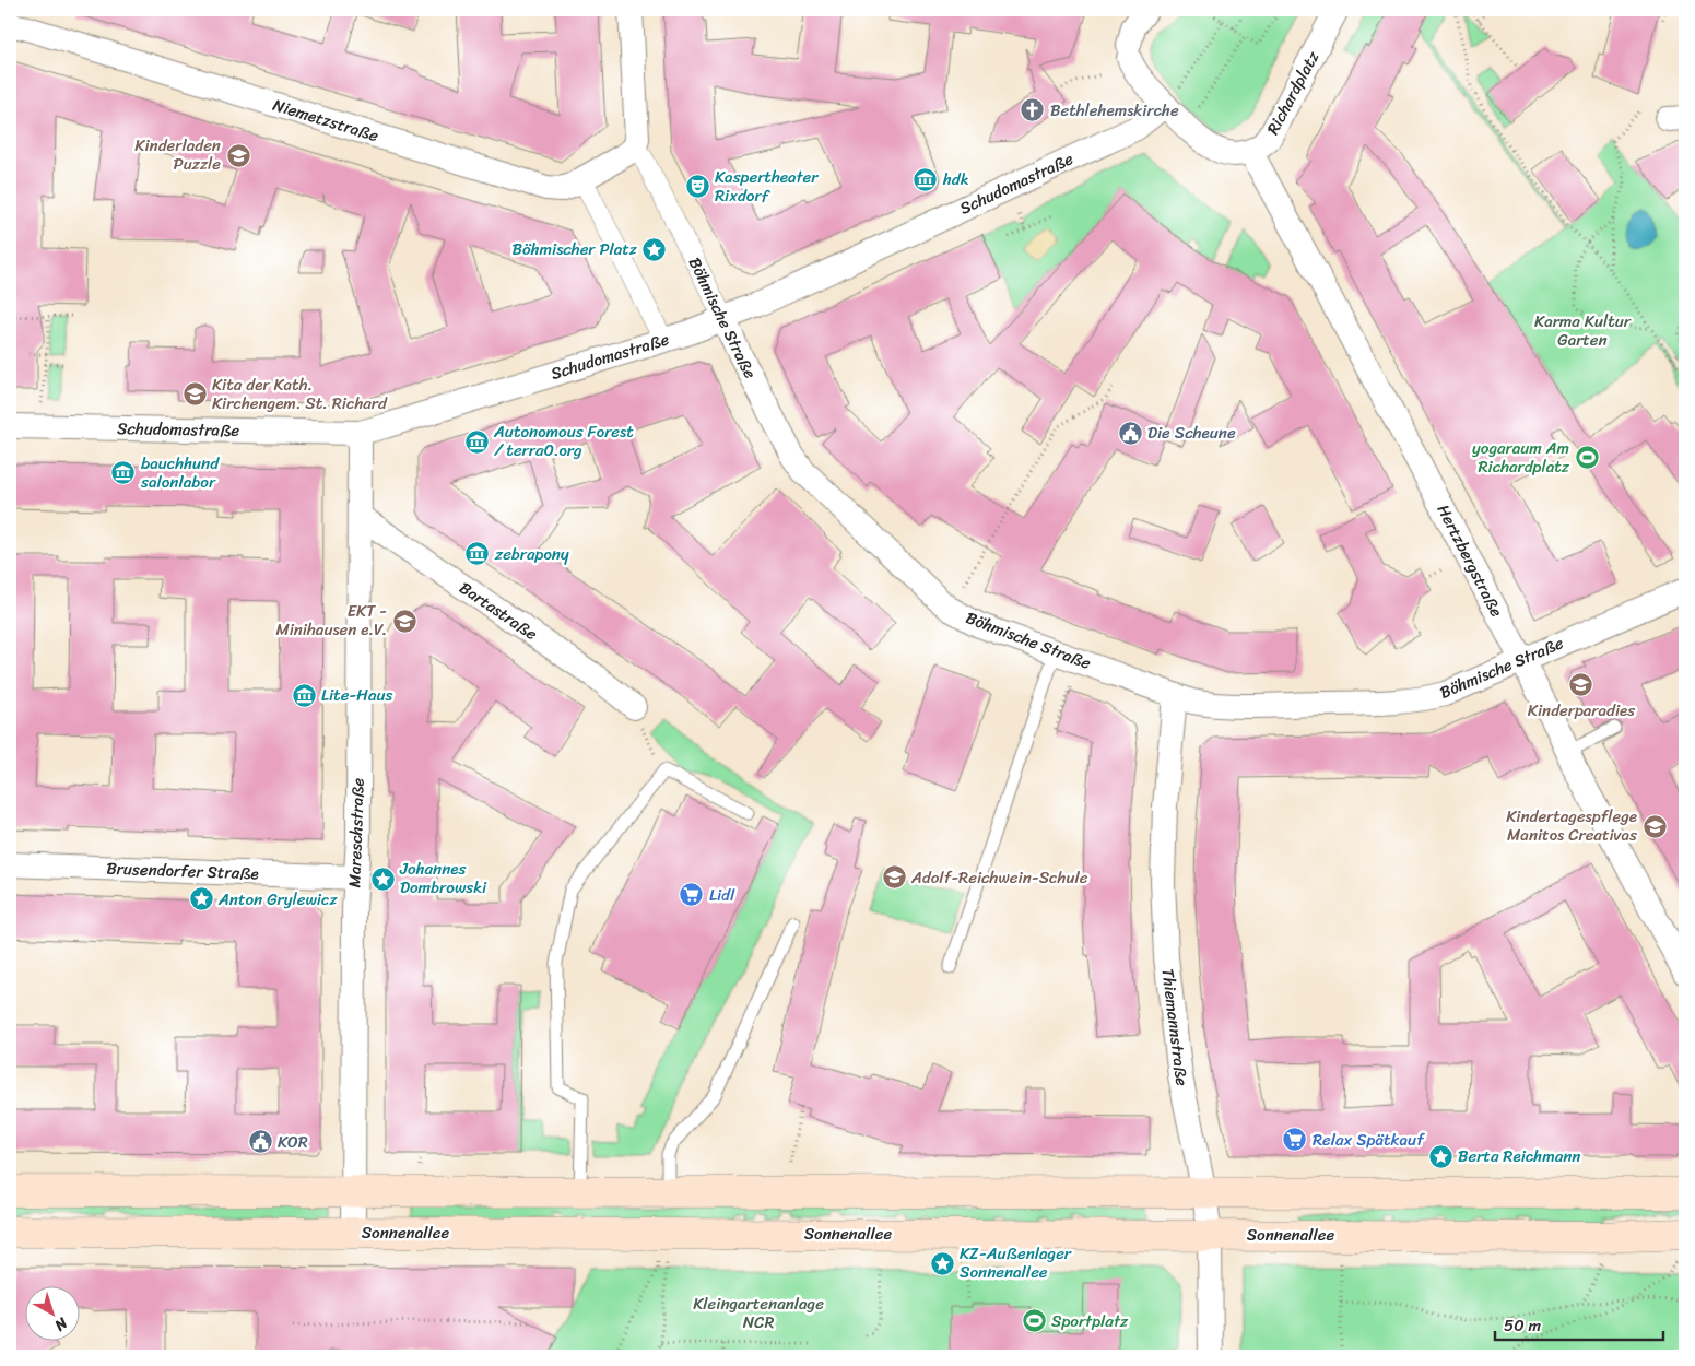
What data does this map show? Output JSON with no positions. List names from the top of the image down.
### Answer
{
  "streets": {
    "main road": ["Sonnenallee"],
    "street": [
      "Richardplatz",
      "Niemetzstraße",
      "Schudomastraße",
      "Böhmische Straße",
      "Hertzbergstraße",
      "Bartastraße",
      "Mareschstraße",
      "Brusendorfer Straße",
      "Thiemannstraße"
    ]
  },
  "crossings": [
    ["Richardplatz", "Hertzbergstraße"],
    ["Niemetzstraße", "Böhmische Straße"],
    ["Schudomastraße", "Böhmische Straße"],
    ["Schudomastraße", "Mareschstraße"],
    ["Böhmische Straße", "Hertzbergstraße"],
    ["Böhmische Straße", "Thiemannstraße"],
    ["Bartastraße", "Mareschstraße"],
    ["Mareschstraße", "Brusendorfer Straße"],
    ["Mareschstraße", "Sonnenallee"],
    ["Thiemannstraße", "Sonnenallee"]
  ],
  "parks": ["Karma Kultur Garten", "Kleingartenanlage NCR"],
  "places": {
    "church": ["Bethlehemskirche"],
    "school or university": [
      "Kinderladen Puzzle",
      "Kita der Kath. Kirchengem. St. Richard",
      "EKT - Minihausen e.V.",
      "Kinderparadies",
      "Kindertagespflege Manitos Creativas",
      "Adolf-Reichwein-Schule"
    ],
    "museum": [
      "hdk",
      "Autonomous Forest / terra0.org",
      "bauchhund salonlabor",
      "zebrapony",
      "Lite-Haus"
    ],
    "theatre": ["Kaspertheater Rixdorf"],
    "place": [
      "Böhmischer Platz",
      "Johannes Dombrowski",
      "Anton Grylewicz",
      "Berta Reichmann",
      "KZ-Außenlager Sonnenallee"
    ],
    "public building": ["Die Scheune", "KOR"],
    "sports": ["yogaraum Am Richardplatz", "Sportplatz"],
    "supermarket": ["Lidl", "Relax Spätkauf"]
  },
  "scale_bar": "50 m",
  "north": "bottom right"
}
